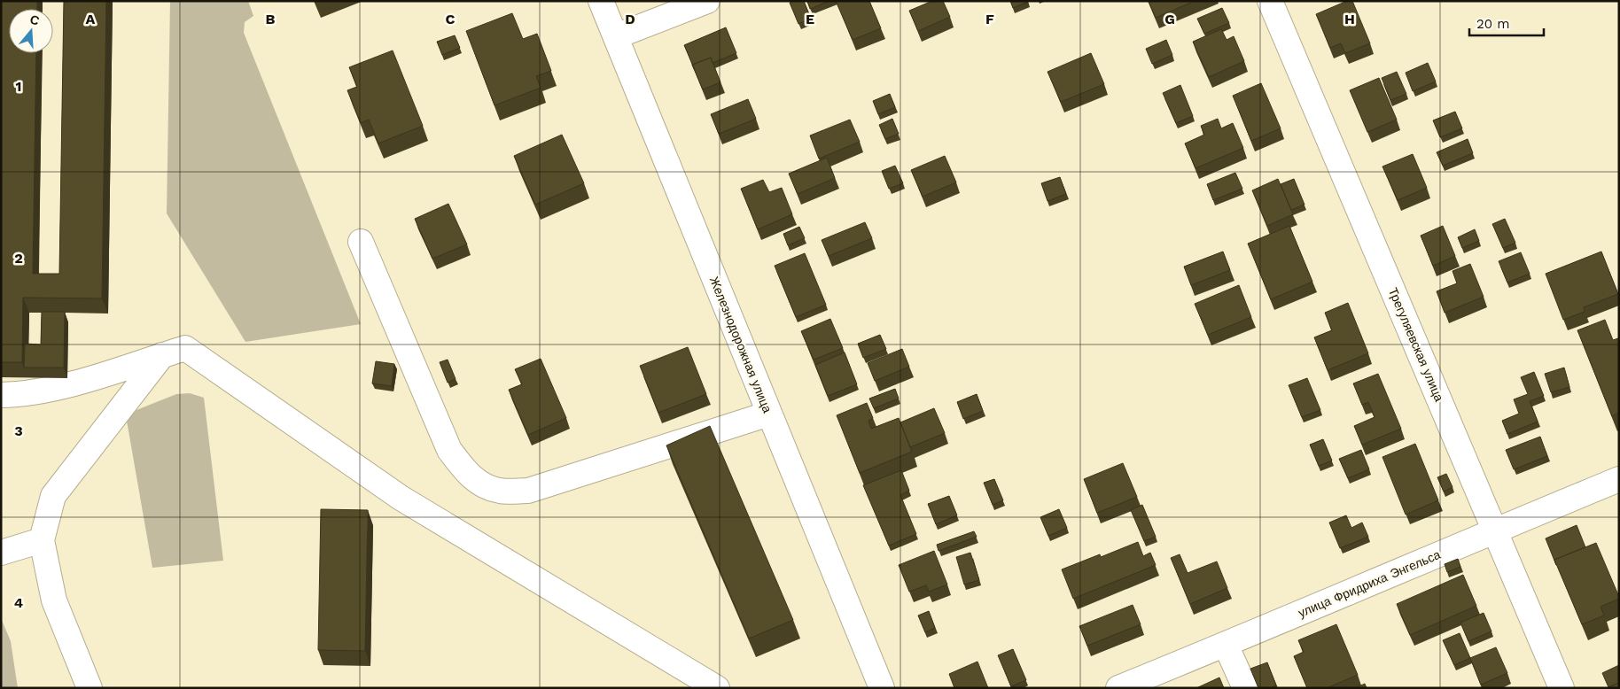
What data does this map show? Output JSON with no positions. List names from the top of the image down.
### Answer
{
  "streets": {
    "street": ["Железнодорожная улица", "Трегуляевская улица", "улица Фридриха Энгельса"]
  },
  "crossings": [
    ["Трегуляевская улица", "улица Фридриха Энгельса"]
  ],
  "scale_bar": "20 m",
  "north": "top",
  "grid": {
    "columns": [
      "A",
      "B",
      "C",
      "D",
      "E",
      "F",
      "G",
      "H"
    ],
    "rows": [
      "1",
      "2",
      "3",
      "4"
    ]
  }
}
